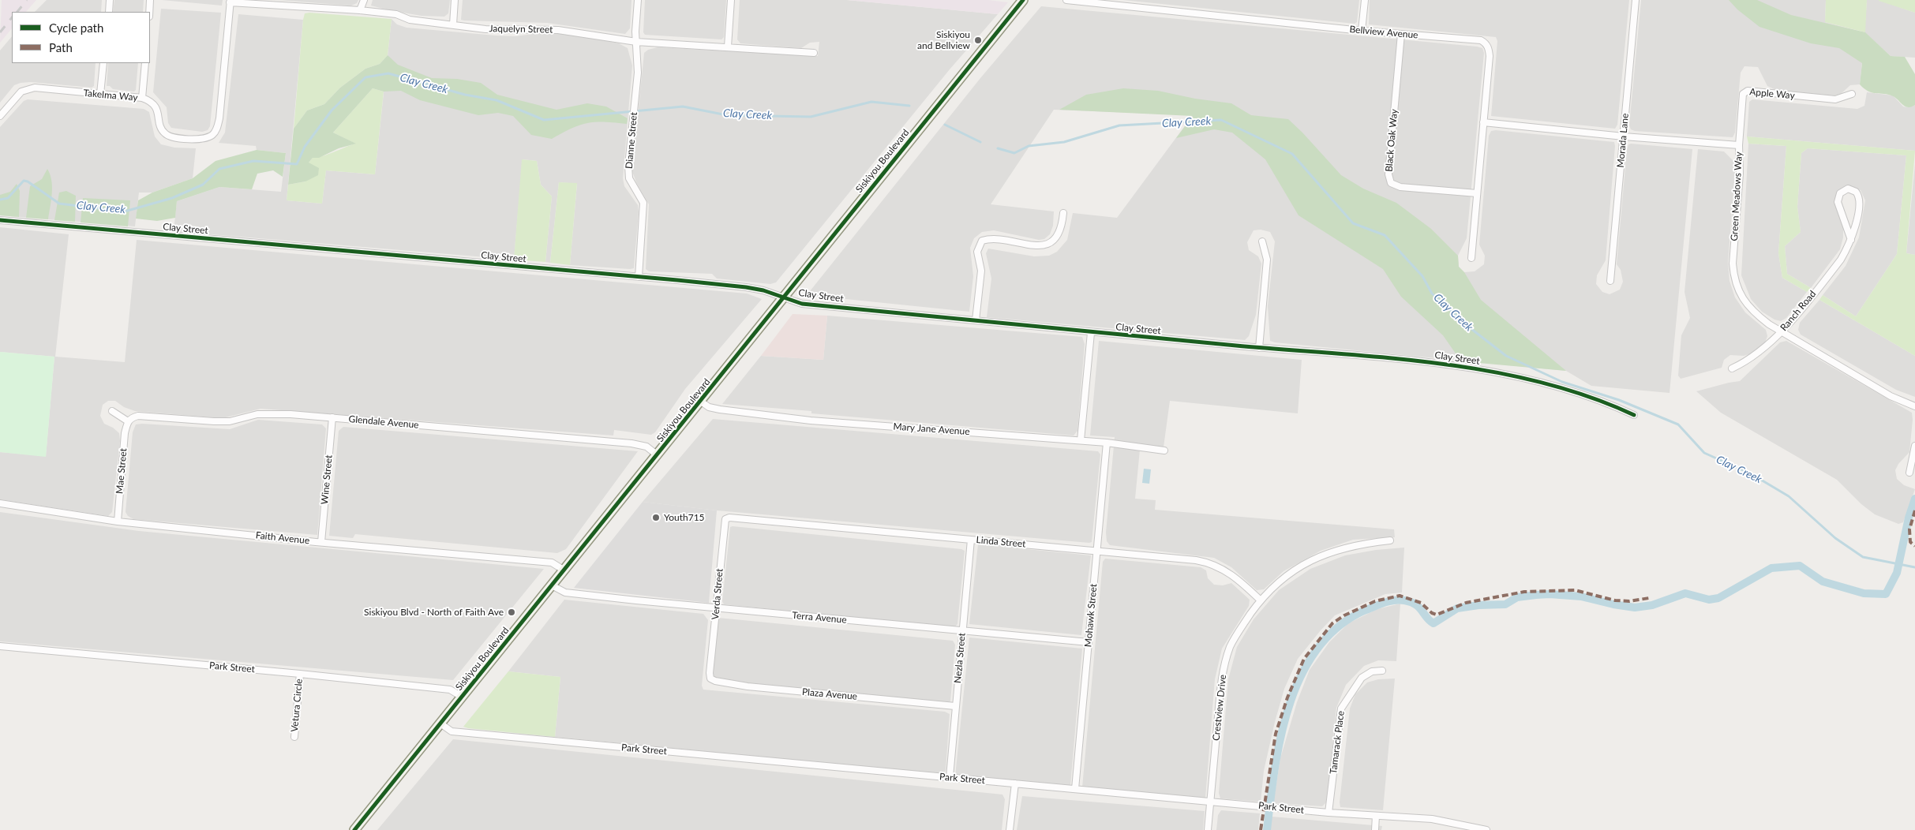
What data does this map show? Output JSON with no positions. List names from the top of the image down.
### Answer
{
  "streets": {
    "main road": ["Siskiyou Boulevard"],
    "street": [
      "Jaquelyn Street",
      "Bellview Avenue",
      "Apple Way",
      "Takelma Way",
      "Dianne Street",
      "Black Oak Way",
      "Morada Lane",
      "Green Meadows Way",
      "Clay Street",
      "Ranch Road",
      "Glendale Avenue",
      "Mary Jane Avenue",
      "Mae Street",
      "Wine Street",
      "Faith Avenue",
      "Linda Street",
      "Verda Street",
      "Mohawk Street",
      "Terra Avenue",
      "Nezla Street",
      "Park Street",
      "Plaza Avenue",
      "Vetura Circle",
      "Crestview Drive",
      "Tamarack Place"
    ]
  },
  "crossings": [
    ["Jaquelyn Street", "Takelma Way"],
    ["Jaquelyn Street", "Dianne Street"],
    ["Bellview Avenue", "Black Oak Way"],
    ["Bellview Avenue", "Green Meadows Way"],
    ["Apple Way", "Green Meadows Way"],
    ["Dianne Street", "Clay Street"],
    ["Morada Lane", "Green Meadows Way"],
    ["Siskiyou Boulevard", "Clay Street"],
    ["Siskiyou Boulevard", "Glendale Avenue"],
    ["Siskiyou Boulevard", "Mary Jane Avenue"],
    ["Siskiyou Boulevard", "Faith Avenue"],
    ["Siskiyou Boulevard", "Terra Avenue"],
    ["Siskiyou Boulevard", "Park Street"],
    ["Green Meadows Way", "Ranch Road"],
    ["Glendale Avenue", "Mae Street"],
    ["Glendale Avenue", "Wine Street"],
    ["Mary Jane Avenue", "Mohawk Street"],
    ["Mae Street", "Faith Avenue"],
    ["Wine Street", "Faith Avenue"],
    ["Linda Street", "Verda Street"],
    ["Linda Street", "Mohawk Street"],
    ["Linda Street", "Nezla Street"],
    ["Linda Street", "Crestview Drive"],
    ["Verda Street", "Terra Avenue"],
    ["Verda Street", "Plaza Avenue"],
    ["Mohawk Street", "Terra Avenue"],
    ["Mohawk Street", "Park Street"],
    ["Terra Avenue", "Nezla Street"],
    ["Nezla Street", "Park Street"],
    ["Nezla Street", "Plaza Avenue"],
    ["Park Street", "Vetura Circle"],
    ["Park Street", "Crestview Drive"],
    ["Park Street", "Tamarack Place"]
  ],
  "water": ["Clay Creek"],
  "places": ["Siskiyou and Bellview", "Youth715", "Siskiyou Blvd - North of Faith Ave"],
  "legend": ["Cycle path", "Path"]
}
